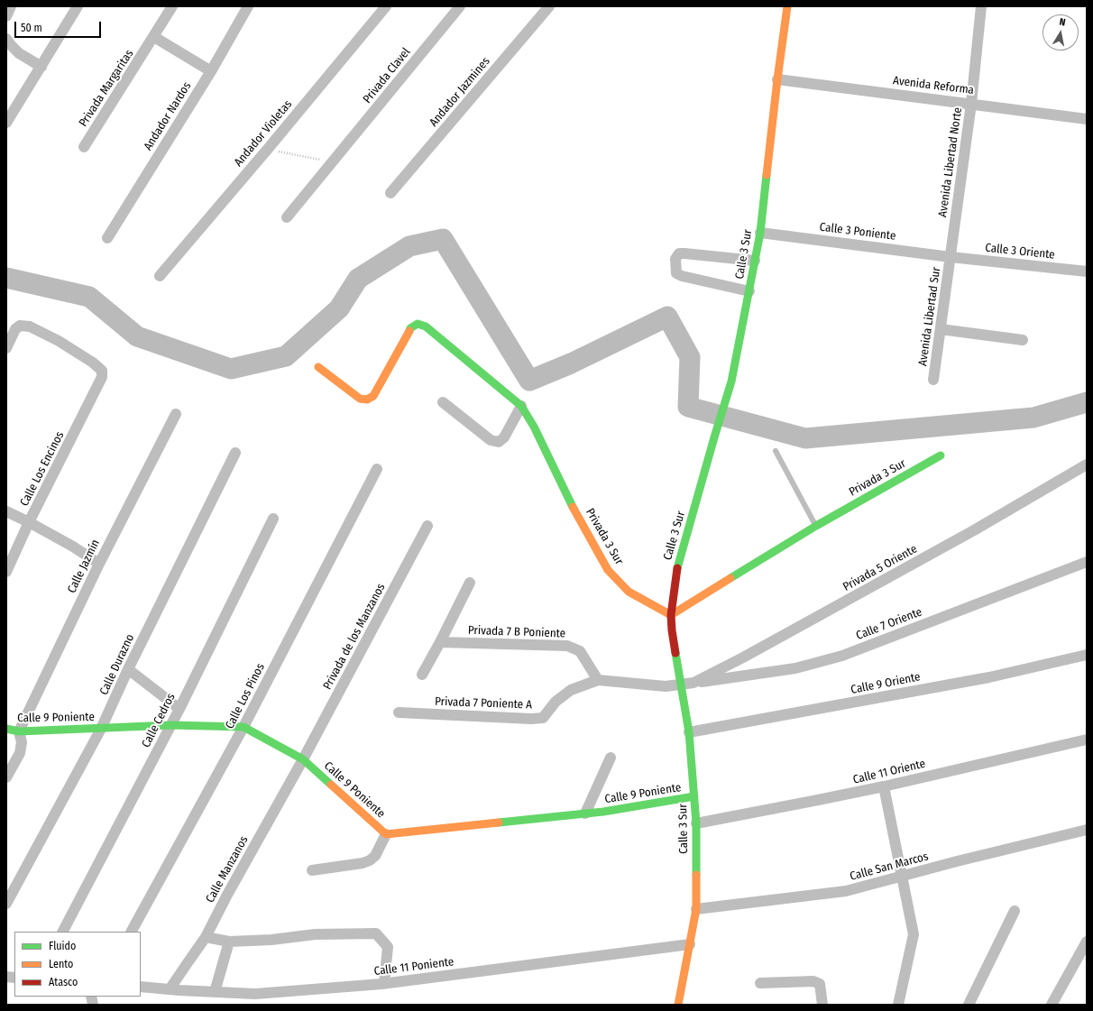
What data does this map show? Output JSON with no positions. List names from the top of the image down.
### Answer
{
  "streets": {
    "street": [
      "Privada Clavel",
      "Avenida Reforma",
      "Privada Margaritas",
      "Andador Jazmines",
      "Andador Nardos",
      "Andador Violetas",
      "Avenida Libertad Norte",
      "Calle 3 Poniente",
      "Calle 3 Oriente",
      "Calle 3 Sur",
      "Avenida Libertad Sur",
      "Calle Los Encinos",
      "Privada 3 Sur",
      "Calle Jazmín",
      "Privada 5 Oriente",
      "Calle 7 Oriente",
      "Privada 7 B Poniente",
      "Privada de los Manzanos",
      "Calle Durazno",
      "Calle 9 Oriente",
      "Calle Los Pinos",
      "Privada 7 Poniente A",
      "Calle 9 Poniente",
      "Calle Cedros",
      "Calle 11 Oriente",
      "Calle San Marcos",
      "Calle Manzanos",
      "Calle 11 Poniente"
    ]
  },
  "crossings": [
    ["Avenida Reforma", "Avenida Libertad Norte"],
    ["Avenida Reforma", "Calle 3 Sur"],
    ["Avenida Libertad Norte", "Calle 3 Poniente"],
    ["Avenida Libertad Norte", "Calle 3 Oriente"],
    ["Avenida Libertad Norte", "Avenida Libertad Sur"],
    ["Calle 3 Poniente", "Calle 3 Oriente"],
    ["Calle 3 Poniente", "Calle 3 Sur"],
    ["Calle 3 Poniente", "Avenida Libertad Sur"],
    ["Calle 3 Oriente", "Avenida Libertad Sur"],
    ["Calle 3 Sur", "Privada 3 Sur"],
    ["Calle 3 Sur", "Privada 5 Oriente"],
    ["Calle 3 Sur", "Calle 9 Oriente"],
    ["Calle 3 Sur", "Calle 9 Poniente"],
    ["Calle 3 Sur", "Calle 11 Oriente"],
    ["Calle 3 Sur", "Calle San Marcos"],
    ["Calle 3 Sur", "Calle 11 Poniente"],
    ["Calle Jazmín", "Calle 9 Poniente"],
    ["Privada 5 Oriente", "Calle 7 Oriente"],
    ["Privada 5 Oriente", "Privada 7 B Poniente"],
    ["Privada 5 Oriente", "Privada 7 Poniente A"],
    ["Privada 7 B Poniente", "Privada 7 Poniente A"],
    ["Privada de los Manzanos", "Calle 9 Poniente"],
    ["Privada de los Manzanos", "Calle Manzanos"],
    ["Calle Durazno", "Calle 9 Poniente"],
    ["Calle Los Pinos", "Calle 9 Poniente"],
    ["Calle 9 Poniente", "Calle Cedros"],
    ["Calle 9 Poniente", "Calle Manzanos"],
    ["Calle Manzanos", "Calle 11 Poniente"]
  ],
  "legend": ["Fluido", "Lento", "Atasco"],
  "scale_bar": "50 m",
  "north": "top"
}
